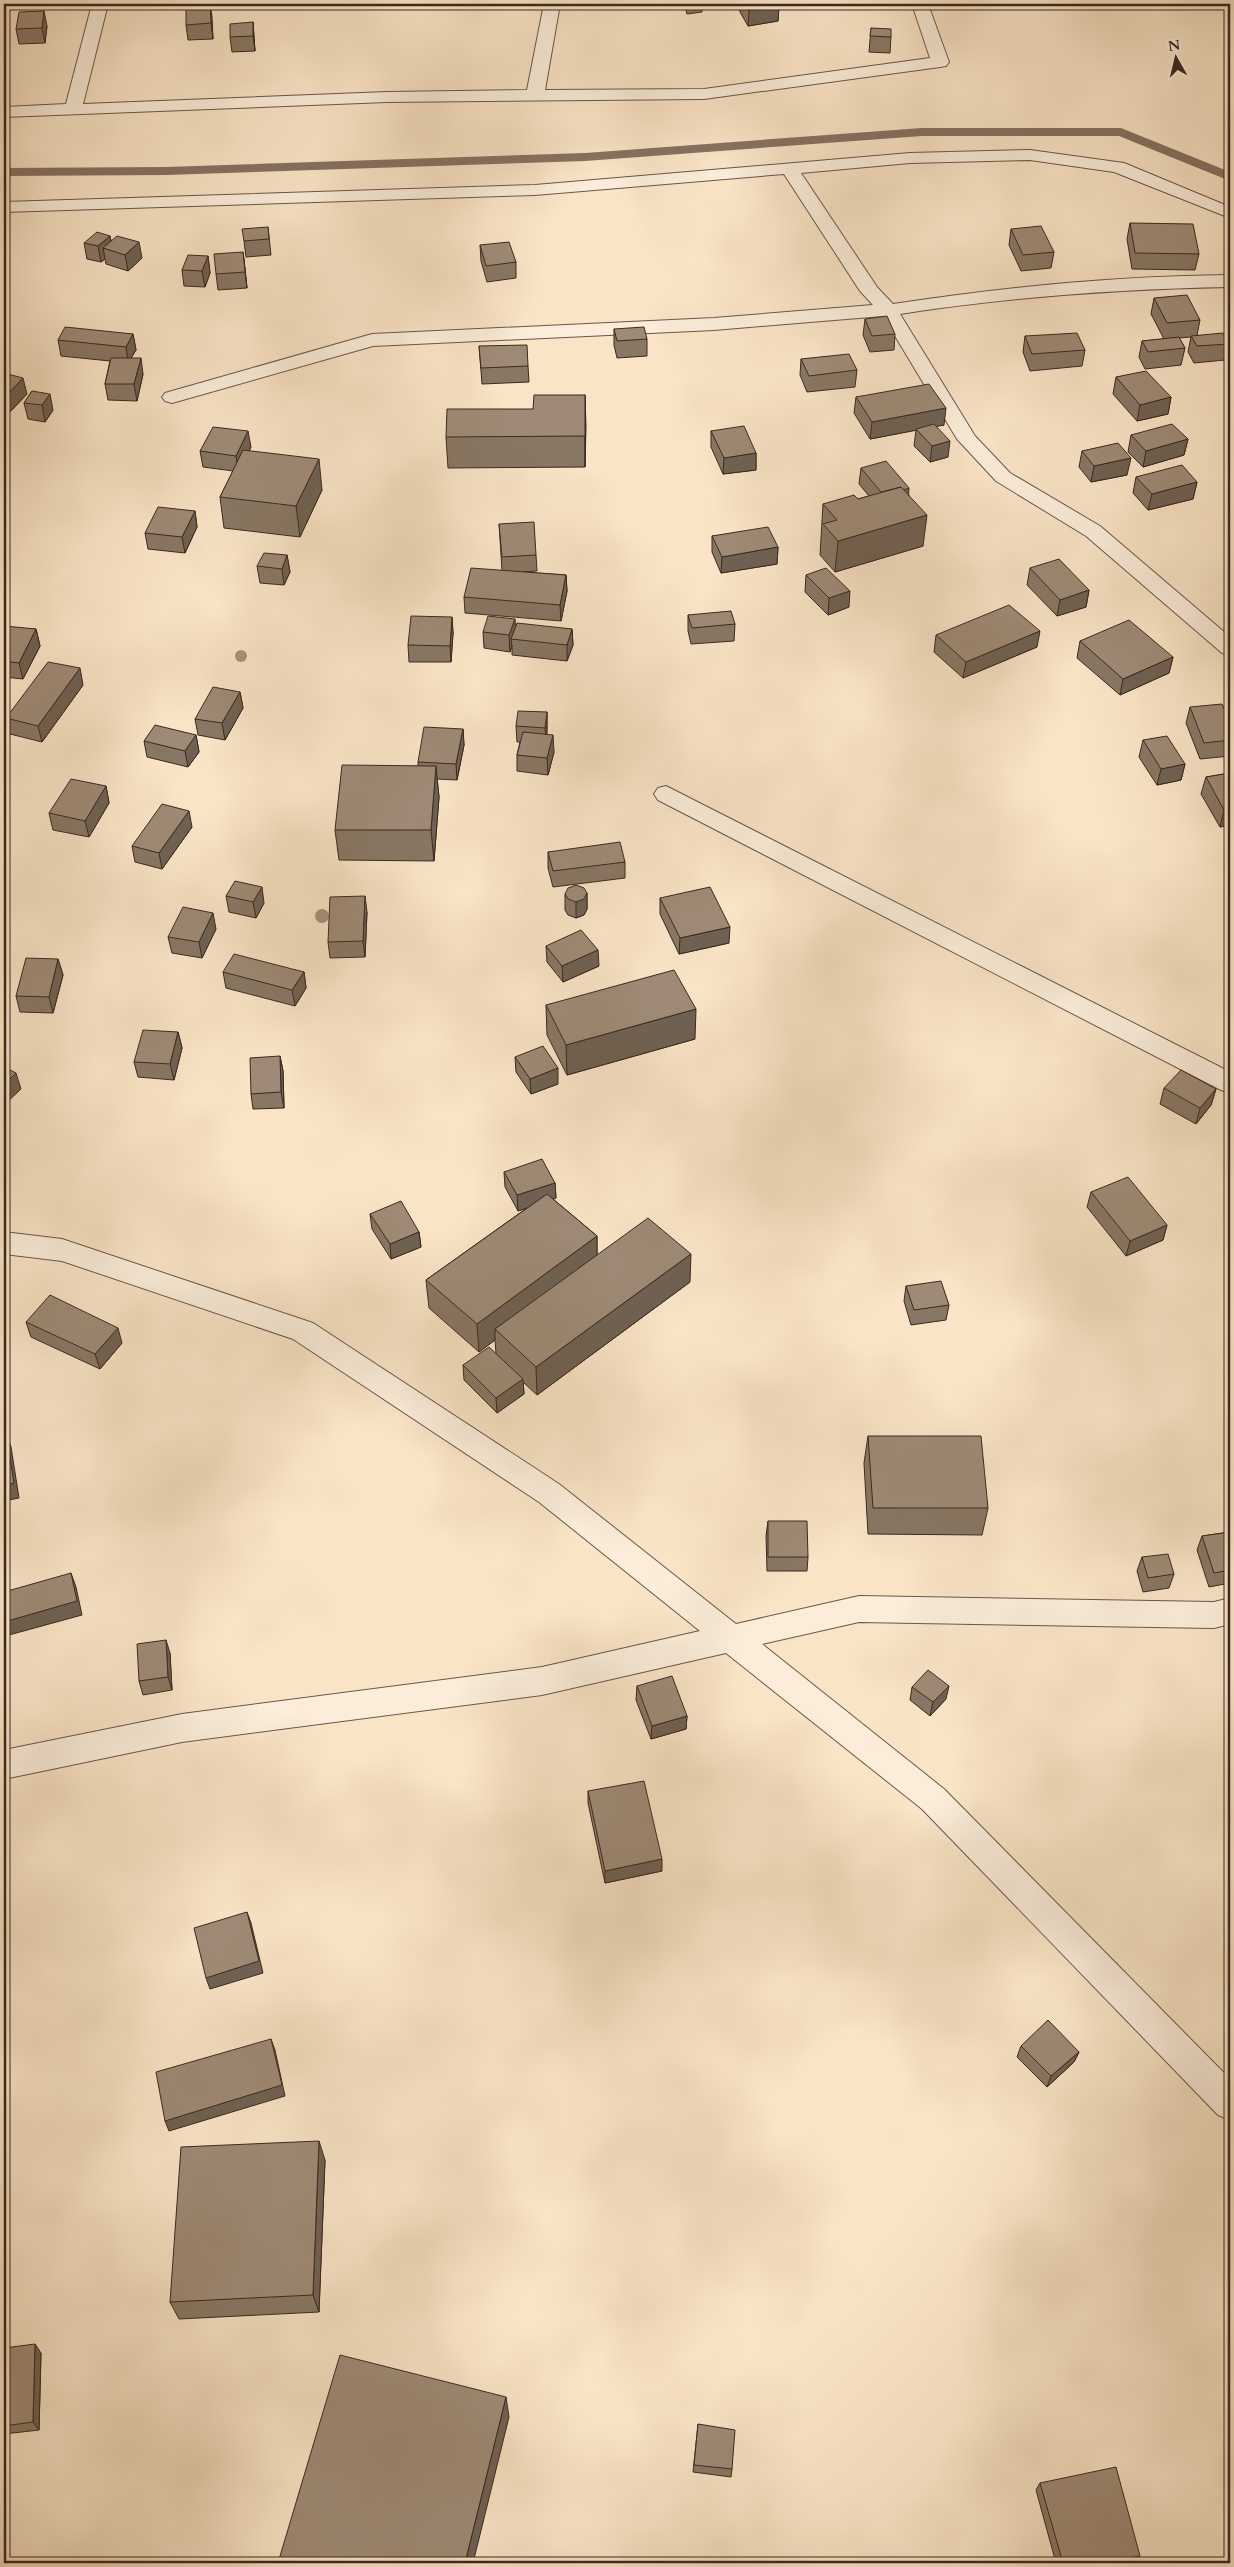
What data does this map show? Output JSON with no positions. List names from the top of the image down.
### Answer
{
  "north": "top"
}
